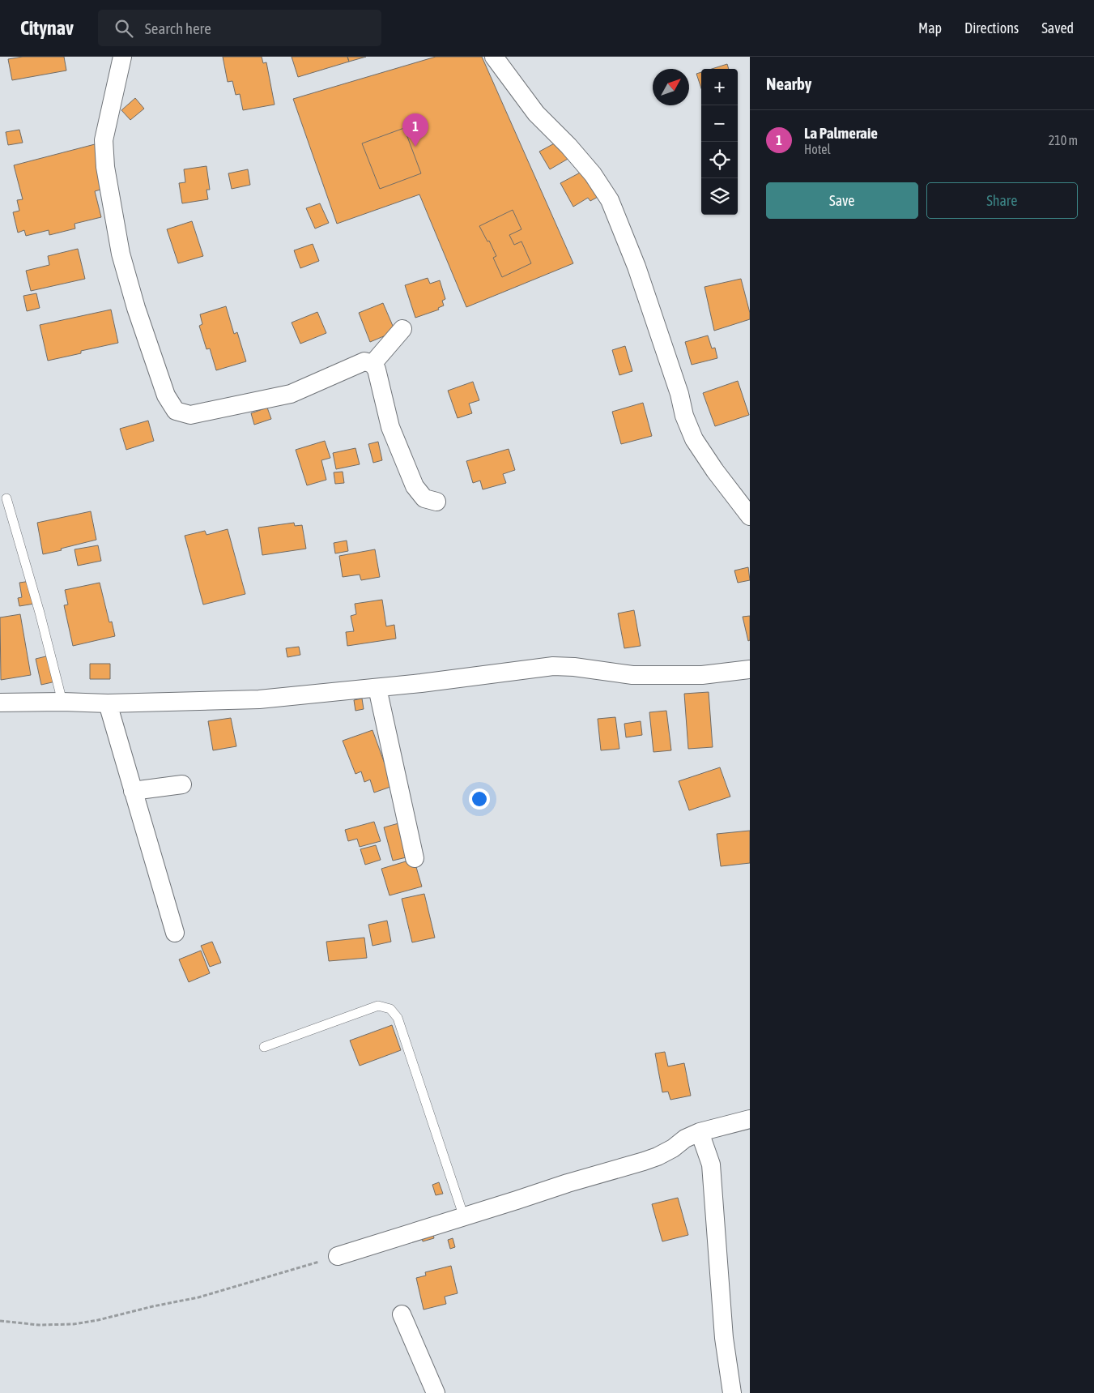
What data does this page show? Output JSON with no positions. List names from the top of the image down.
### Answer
{
  "north": "top right",
  "page": {
    "header": "Citynav",
    "search": "Search here",
    "nav": ["Map", "Directions", "Saved"],
    "heading": "Nearby",
    "map_buttons": ["+", "−"],
    "list": [
      {
        "mark": "1",
        "name": "La Palmeraie",
        "note": "Hotel",
        "value": "210 m"
      }
    ],
    "pins": "1",
    "buttons": ["Save", "Share"]
  }
}
